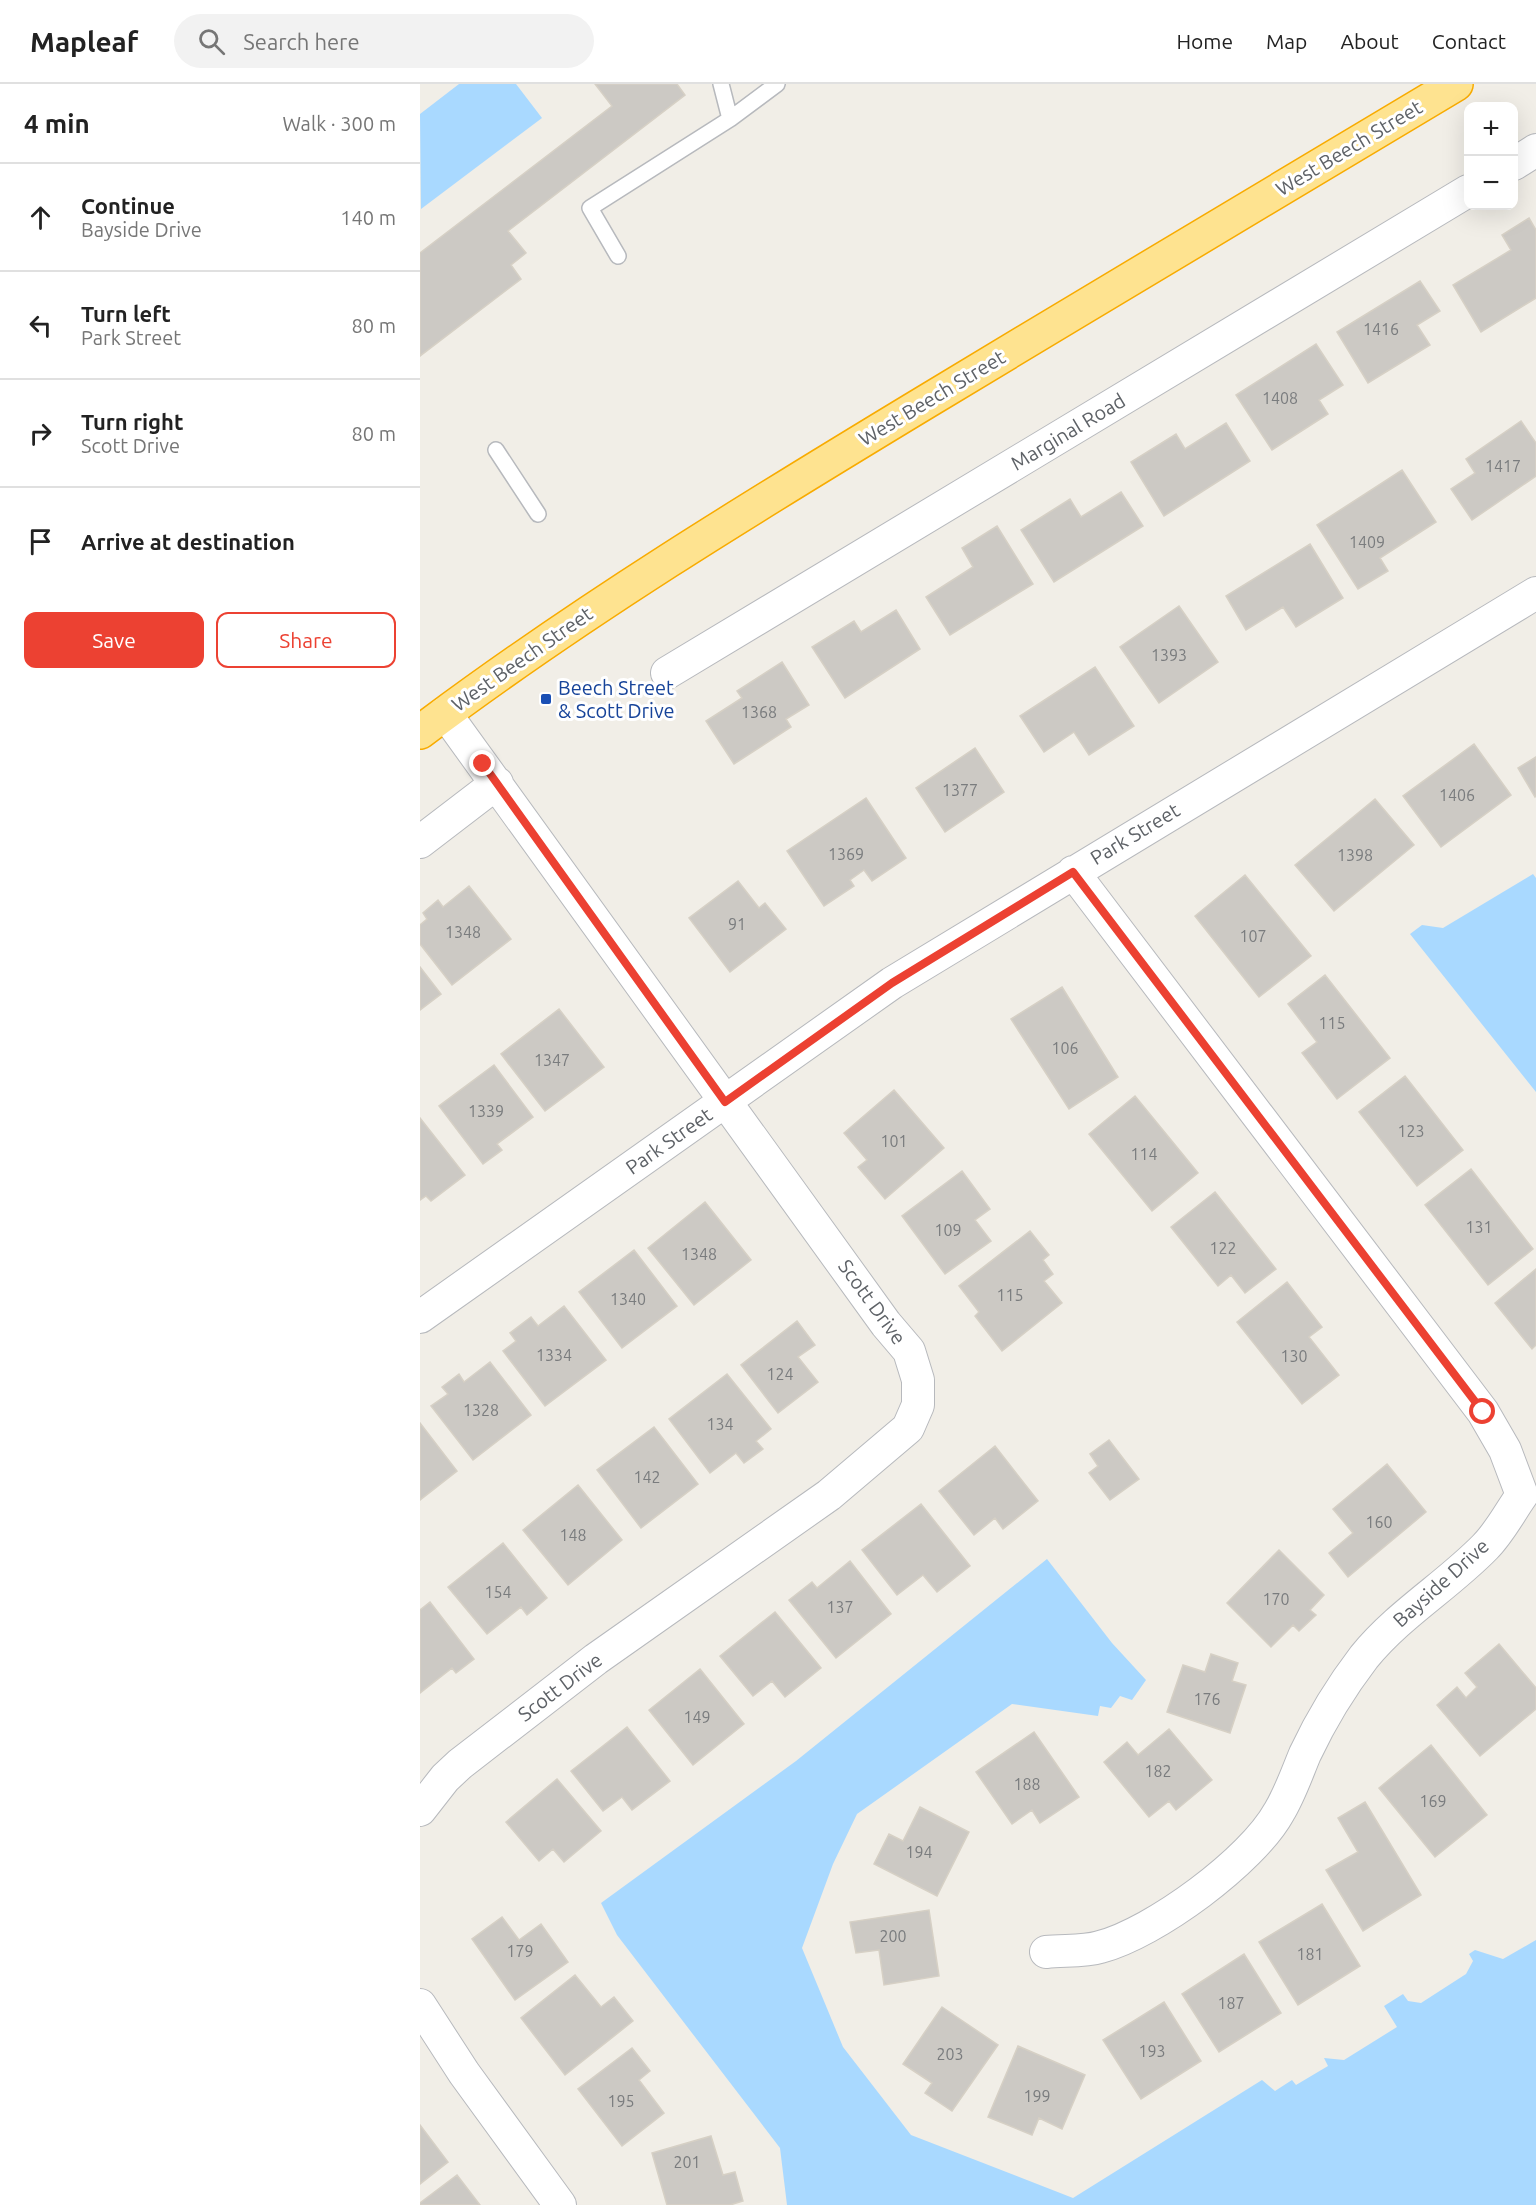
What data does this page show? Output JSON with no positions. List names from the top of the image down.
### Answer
{
  "streets": {
    "highway": ["West Beech Street"],
    "street": [
      "Marginal Road",
      "Park Street",
      "Scott Drive",
      "Bayside Drive"
    ]
  },
  "crossings": [
    ["West Beech Street", "Scott Drive"],
    ["Park Street", "Scott Drive"],
    ["Park Street", "Bayside Drive"]
  ],
  "places": {
    "transit": ["Beech Street & Scott Drive"]
  },
  "house_numbers": [
    "1416",
    "1408",
    "1417",
    "1409",
    "1393",
    "1368",
    "1377",
    "1406",
    "1369",
    "1398",
    "91",
    "1348",
    "107",
    "115",
    "106",
    "1347",
    "1339",
    "123",
    "101",
    "114",
    "131",
    "109",
    "122",
    "1348",
    "115",
    "1340",
    "1334",
    "130",
    "124",
    "1328",
    "134",
    "142",
    "160",
    "148",
    "154",
    "170",
    "137",
    "176",
    "149",
    "182",
    "188",
    "169",
    "194",
    "200",
    "179",
    "181",
    "187",
    "193",
    "203",
    "199",
    "195",
    "201"
  ],
  "page": {
    "header": "Mapleaf",
    "search": "Search here",
    "nav": [
      "Home",
      "Map",
      "About",
      "Contact"
    ],
    "heading": ["4 min", "Walk · 300 m"],
    "map_buttons": ["+", "−"],
    "list": [
      ["Continue", "Bayside Drive", "140 m"],
      ["Turn left", "Park Street", "80 m"],
      ["Turn right", "Scott Drive", "80 m"],
      "Arrive at destination"
    ],
    "buttons": ["Save", "Share"]
  }
}
